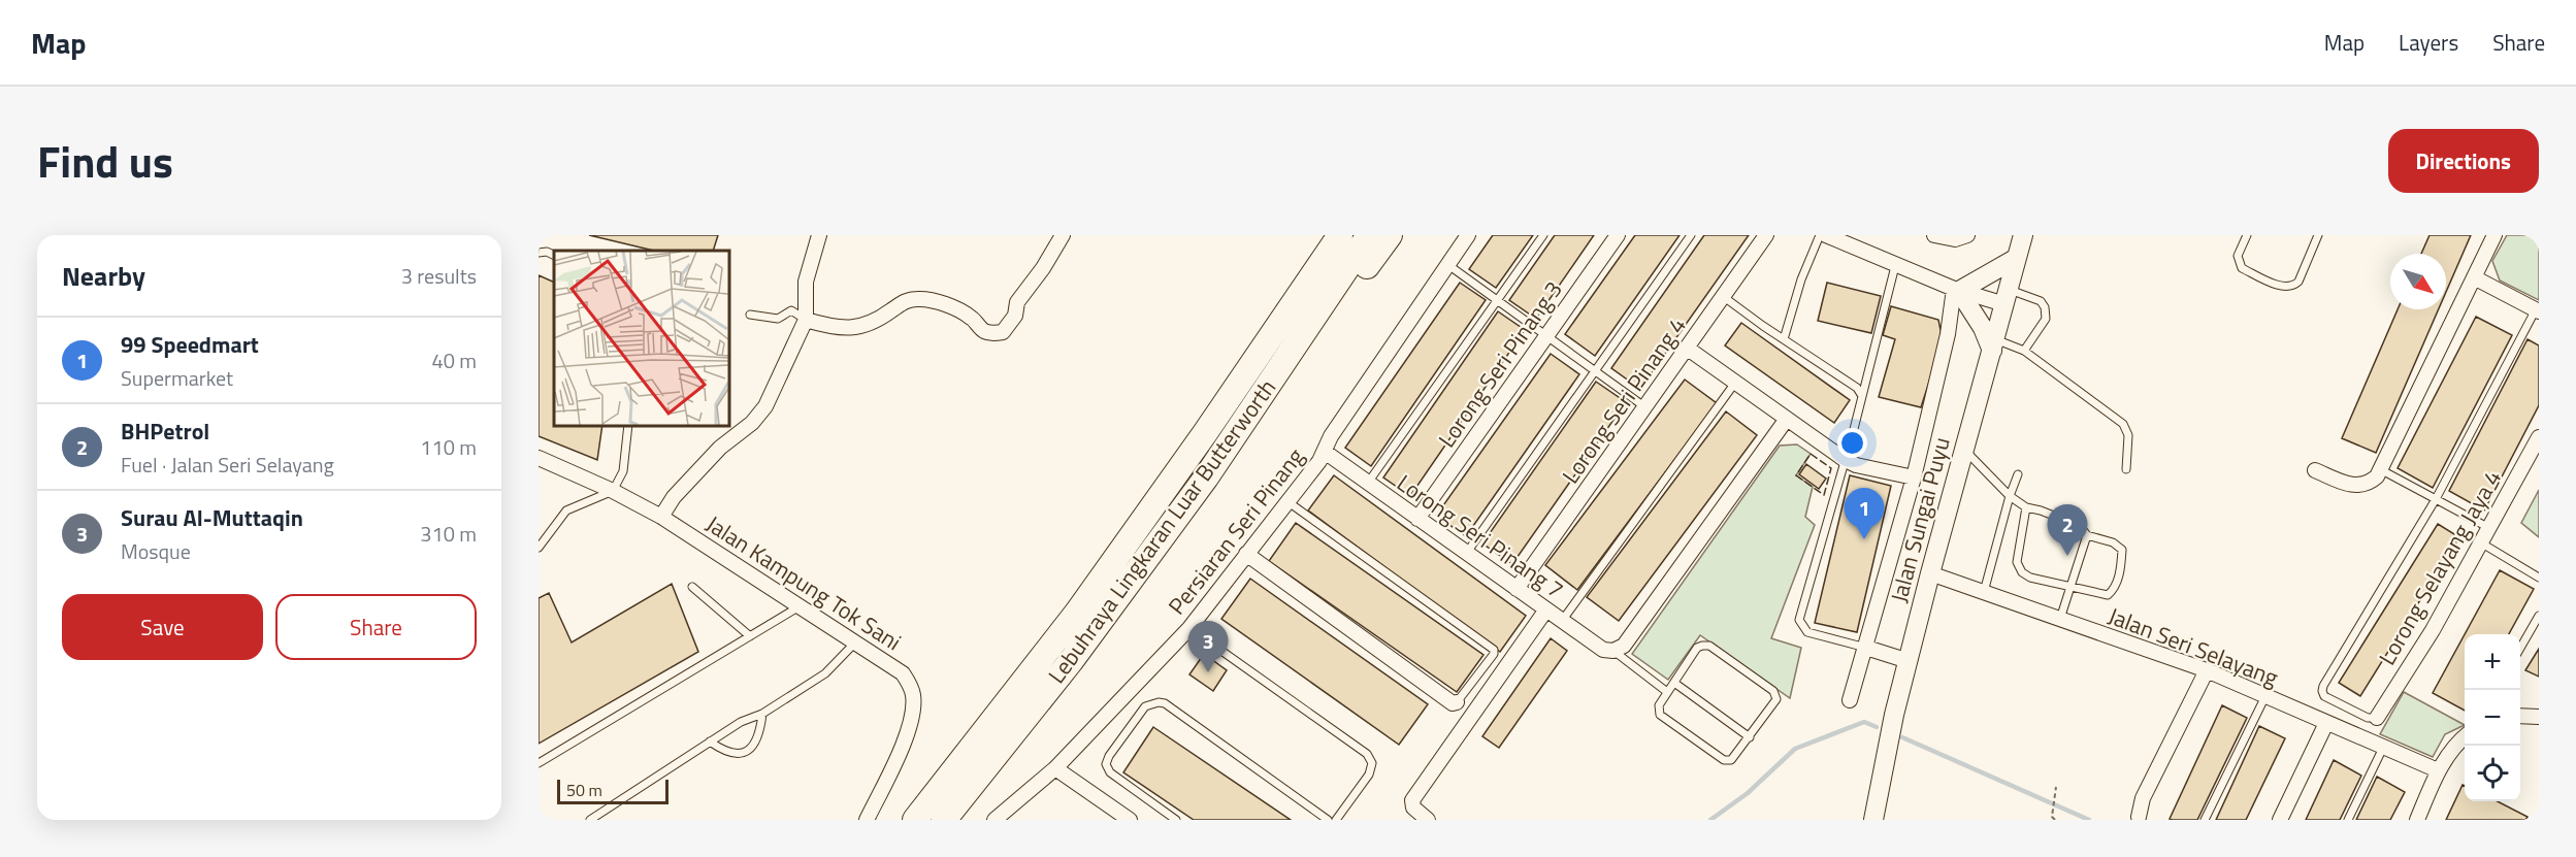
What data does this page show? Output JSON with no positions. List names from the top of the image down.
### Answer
{
  "streets": {
    "highway": ["Lebuhraya Lingkaran Luar Butterworth"],
    "main road": ["Jalan Sungai Puyu"],
    "street": [
      "Lorong Seri Pinang 3",
      "Lorong Seri Pinang 4",
      "Persiaran Seri Pinang",
      "Lorong Seri Pinang 7",
      "Lorong Selayang Jaya 4",
      "Jalan Kampung Tok Sani",
      "Jalan Seri Selayang"
    ]
  },
  "crossings": [
    ["Lorong Seri Pinang 3", "Lorong Seri Pinang 7"],
    ["Lorong Seri Pinang 4", "Lorong Seri Pinang 7"],
    ["Jalan Sungai Puyu", "Jalan Seri Selayang"],
    ["Persiaran Seri Pinang", "Lorong Seri Pinang 7"]
  ],
  "scale_bar": "50 m",
  "north": "bottom right",
  "page": {
    "header": "Map",
    "nav": ["Map", "Layers", "Share"],
    "title": "Find us",
    "buttons": [
      "Directions",
      ["Save", "Share"]
    ],
    "heading": ["Nearby", "3 results"],
    "list": [
      {
        "mark": "1",
        "name": "99 Speedmart",
        "note": "Supermarket",
        "value": "40 m"
      },
      {
        "mark": "2",
        "name": "BHPetrol",
        "note": "Fuel · Jalan Seri Selayang",
        "value": "110 m"
      },
      {
        "mark": "3",
        "name": "Surau Al-Muttaqin",
        "note": "Mosque",
        "value": "310 m"
      }
    ],
    "pins": ["1", "2", "3"],
    "map_buttons": ["+", "−"],
    "scale": "50 m"
  }
}
